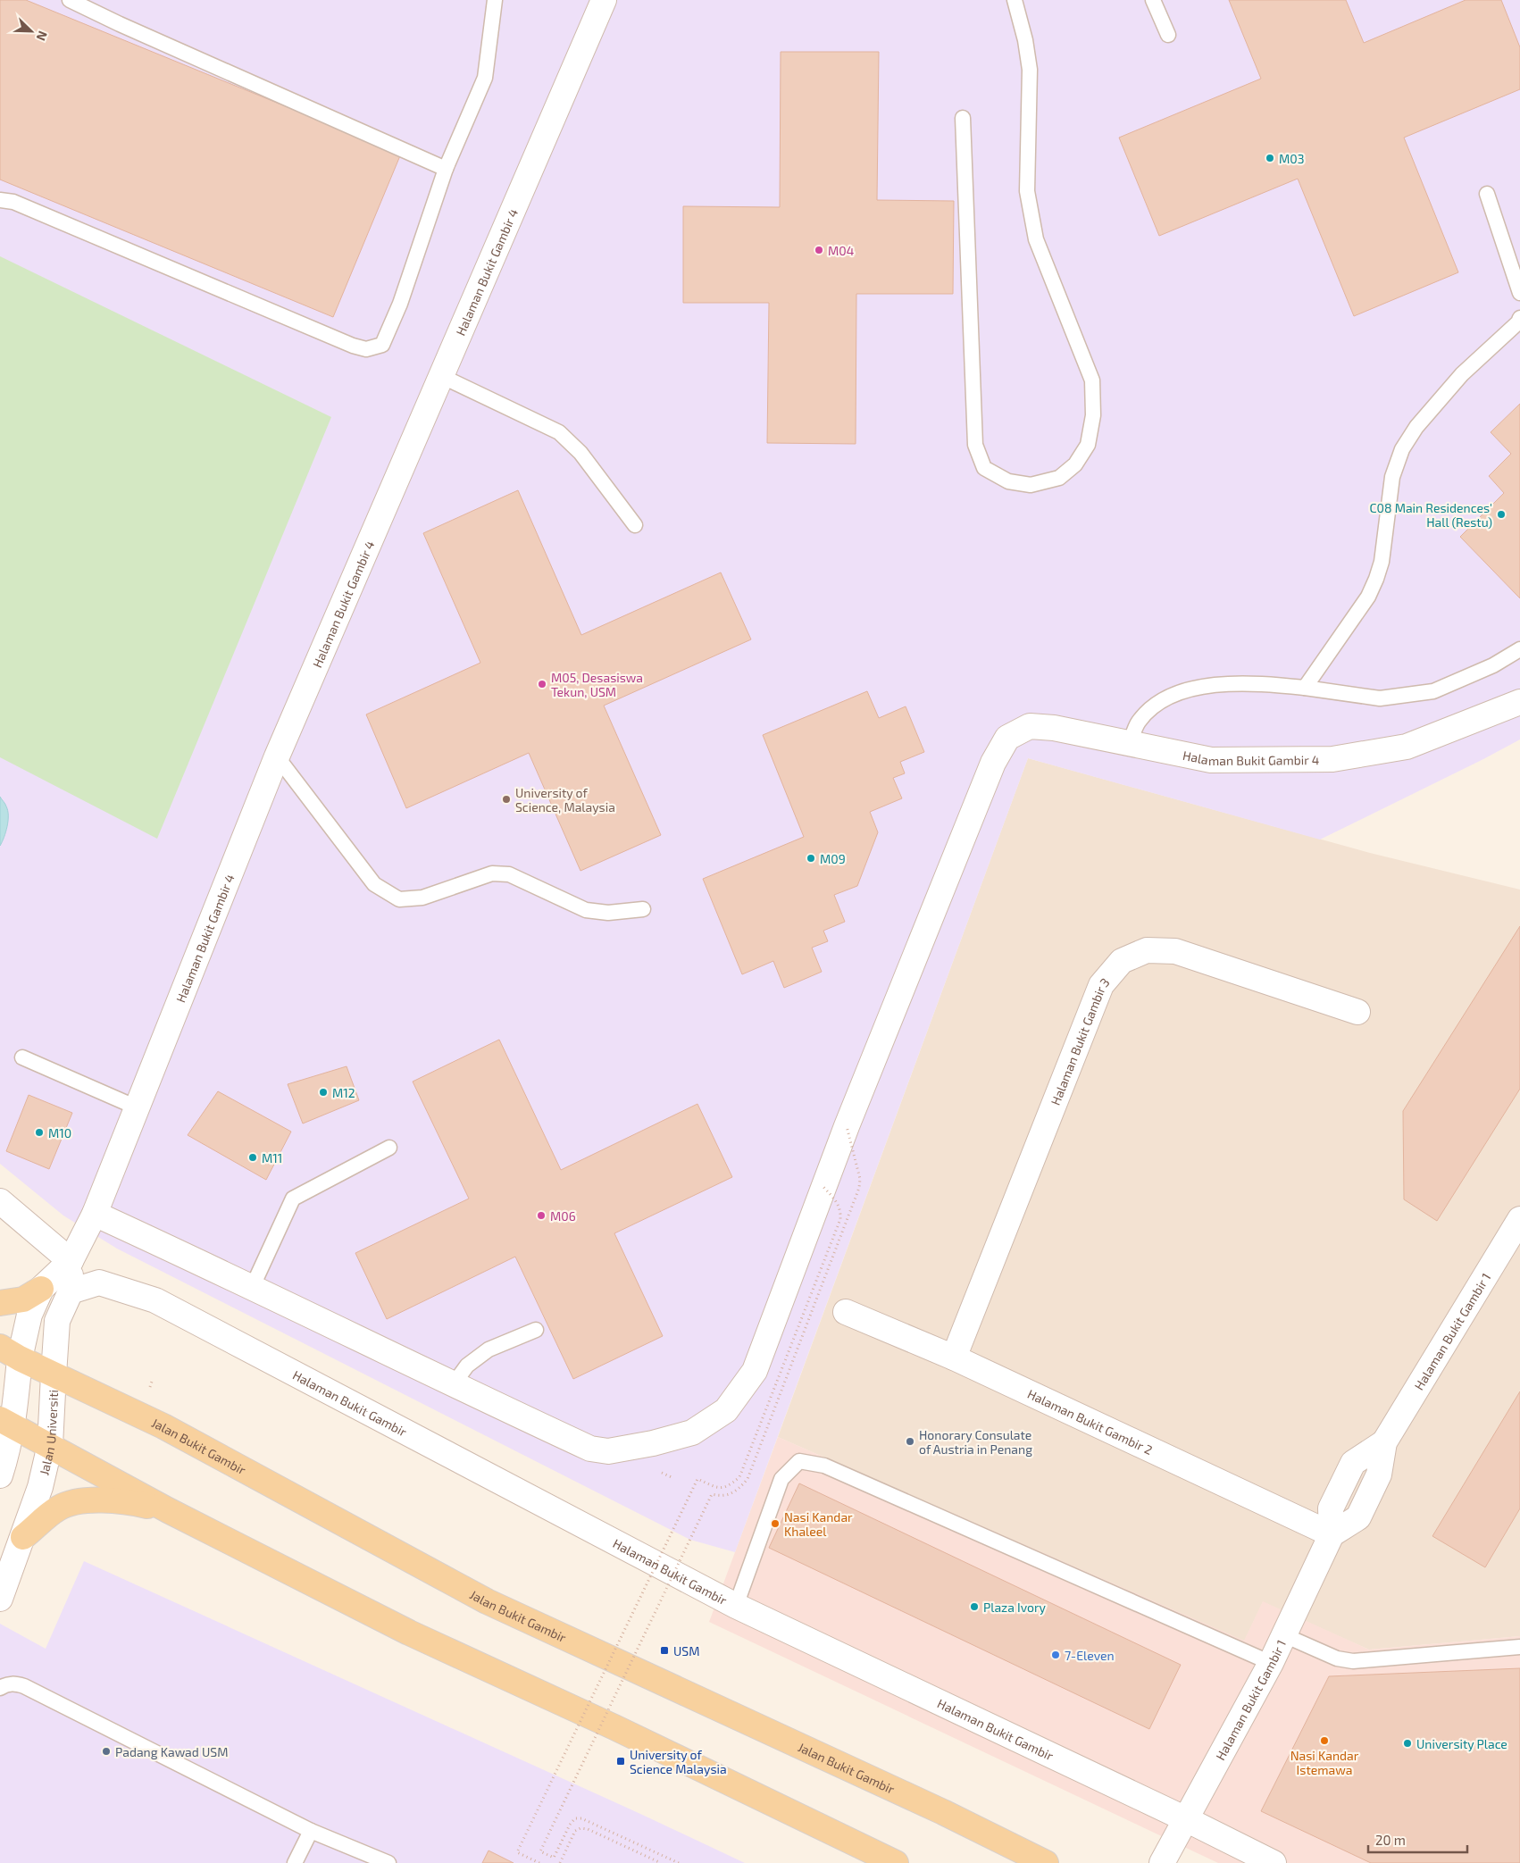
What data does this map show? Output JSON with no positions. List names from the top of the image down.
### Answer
{
  "streets": {
    "main road": ["Jalan Bukit Gambir"],
    "street": [
      "Halaman Bukit Gambir 4",
      "Halaman Bukit Gambir 3",
      "Halaman Bukit Gambir 1",
      "Halaman Bukit Gambir",
      "Halaman Bukit Gambir 2",
      "Jalan Universiti"
    ]
  },
  "crossings": [
    ["Halaman Bukit Gambir 4", "Jalan Universiti"],
    ["Halaman Bukit Gambir 3", "Halaman Bukit Gambir 2"],
    ["Halaman Bukit Gambir 1", "Halaman Bukit Gambir"],
    ["Halaman Bukit Gambir 1", "Halaman Bukit Gambir 2"],
    ["Halaman Bukit Gambir", "Jalan Universiti"],
    ["Jalan Universiti", "Jalan Bukit Gambir"]
  ],
  "places": {
    "other": [
      "M03",
      "M04",
      "C08 Main Residences' Hall (Restu)",
      "M05, Desasiswa Tekun, USM",
      "University of Science, Malaysia",
      "M09",
      "M12",
      "M10",
      "M11",
      "M06",
      "Honorary Consulate of Austria in Penang",
      "Nasi Kandar Khaleel",
      "Plaza Ivory",
      "7-Eleven",
      "Nasi Kandar Istemawa",
      "University Place",
      "Padang Kawad USM"
    ],
    "transit": ["USM", "University of Science Malaysia"]
  },
  "scale_bar": "20 m",
  "north": "bottom right"
}
